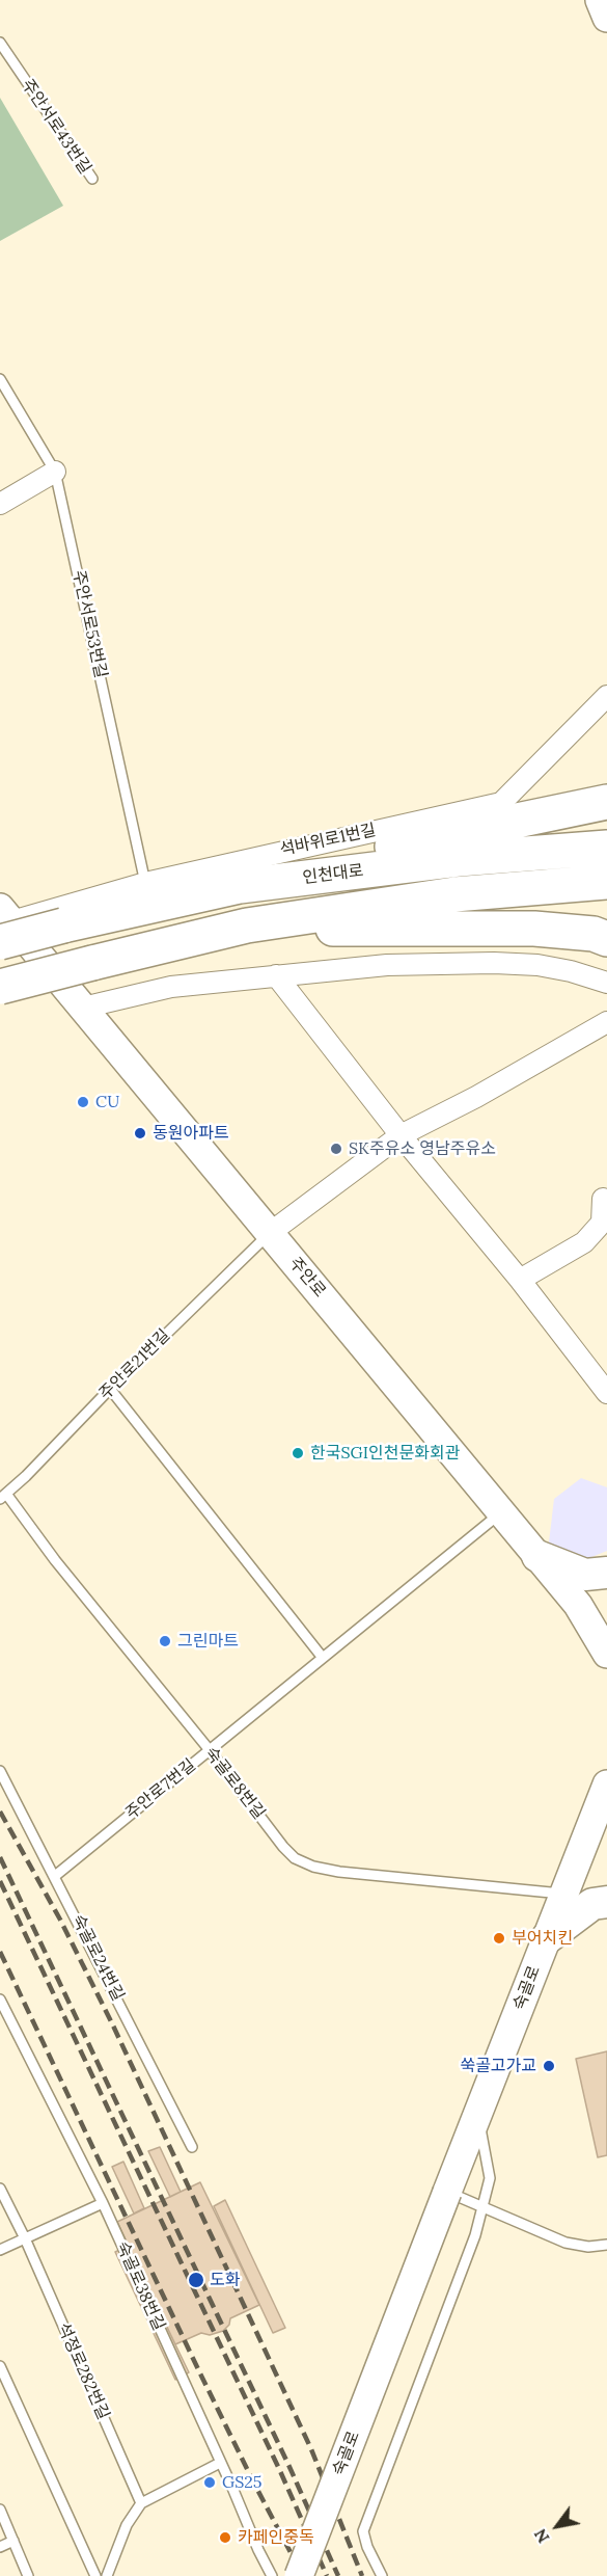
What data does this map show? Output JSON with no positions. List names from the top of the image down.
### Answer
{
  "streets": {
    "highway": ["인천대로"],
    "main road": ["주안로", "숙골로"],
    "street": ["석바위로1번길"],
    "lane": [
      "주안서로43번길",
      "주안서로53번길",
      "주안로21번길",
      "숙골로8번길",
      "주안로7번길",
      "숙골로24번길",
      "숙골로38번길",
      "석정로282번길"
    ]
  },
  "crossings": [
    ["주안서로53번길", "석바위로1번길"],
    ["석바위로1번길", "인천대로"],
    ["석바위로1번길", "주안로"],
    ["인천대로", "주안로"],
    ["주안로", "주안로21번길"],
    ["주안로", "주안로7번길"],
    ["주안로21번길", "숙골로8번길"],
    ["숙골로8번길", "주안로7번길"],
    ["숙골로8번길", "숙골로"],
    ["주안로7번길", "숙골로24번길"]
  ],
  "places": [
    "CU",
    "동원아파트",
    "SK주유소 영남주유소",
    "한국SGI인천문화회관",
    "그린마트",
    "부어치킨",
    "쑥골고가교",
    "도화",
    "GS25",
    "카페인중독"
  ],
  "north": "bottom left"
}
